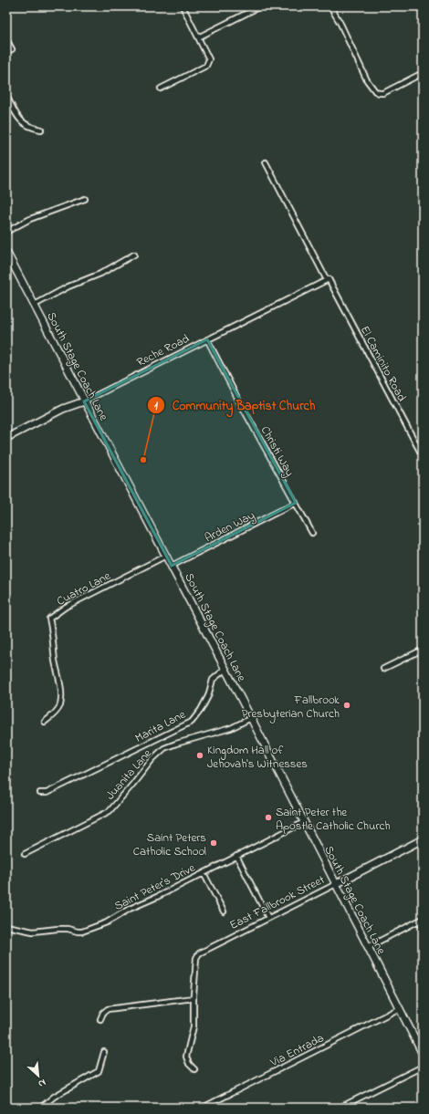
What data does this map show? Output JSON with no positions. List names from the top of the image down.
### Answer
{
  "streets": {
    "main road": ["Reche Road", "South Stage Coach Lane", "East Fallbrook Street"],
    "street": [
      "El Caminito Road",
      "Christi Way",
      "Arden Way",
      "Cuatro Lane",
      "Marita Lane",
      "Juanita Lane",
      "Saint Peter's Drive",
      "Via Entrada"
    ]
  },
  "crossings": [
    ["Reche Road", "El Caminito Road"],
    ["Reche Road", "South Stage Coach Lane"],
    ["Reche Road", "Christi Way"],
    ["South Stage Coach Lane", "Arden Way"],
    ["South Stage Coach Lane", "Cuatro Lane"],
    ["South Stage Coach Lane", "Marita Lane"],
    ["South Stage Coach Lane", "Juanita Lane"],
    ["South Stage Coach Lane", "Saint Peter's Drive"],
    ["South Stage Coach Lane", "East Fallbrook Street"],
    ["South Stage Coach Lane", "Via Entrada"],
    ["Christi Way", "Arden Way"]
  ],
  "places": [
    "Community Baptist Church",
    "Fallbrook Presbyterian Church",
    "Kingdom Hall of Jehovah's Witnesses",
    "Saint Peter the Apostle Catholic Church",
    "Saint Peters Catholic School"
  ],
  "north": "bottom right"
}
